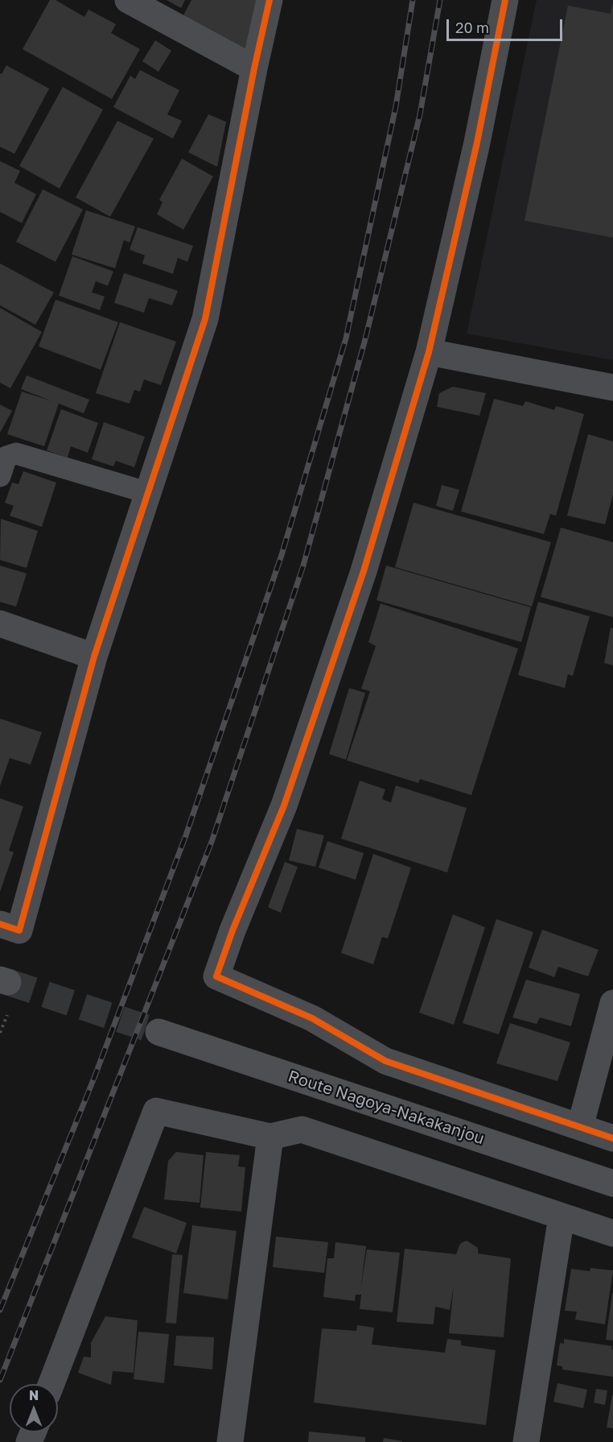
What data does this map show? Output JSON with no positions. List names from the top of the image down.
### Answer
{
  "streets": {
    "main road": ["Route Nagoya-Nakakanjou"]
  },
  "scale_bar": "20 m",
  "north": "top"
}
